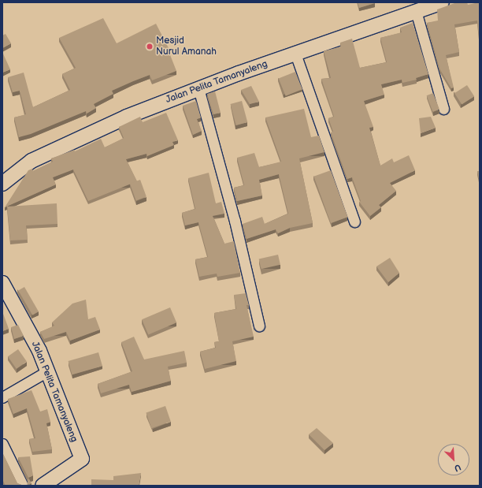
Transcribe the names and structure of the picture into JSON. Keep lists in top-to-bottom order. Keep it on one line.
{"streets":{"street":["Jalan Pelita Tamanyaleng"]},"places":["Mesjid Nurul Amanah"],"north":"bottom right"}
